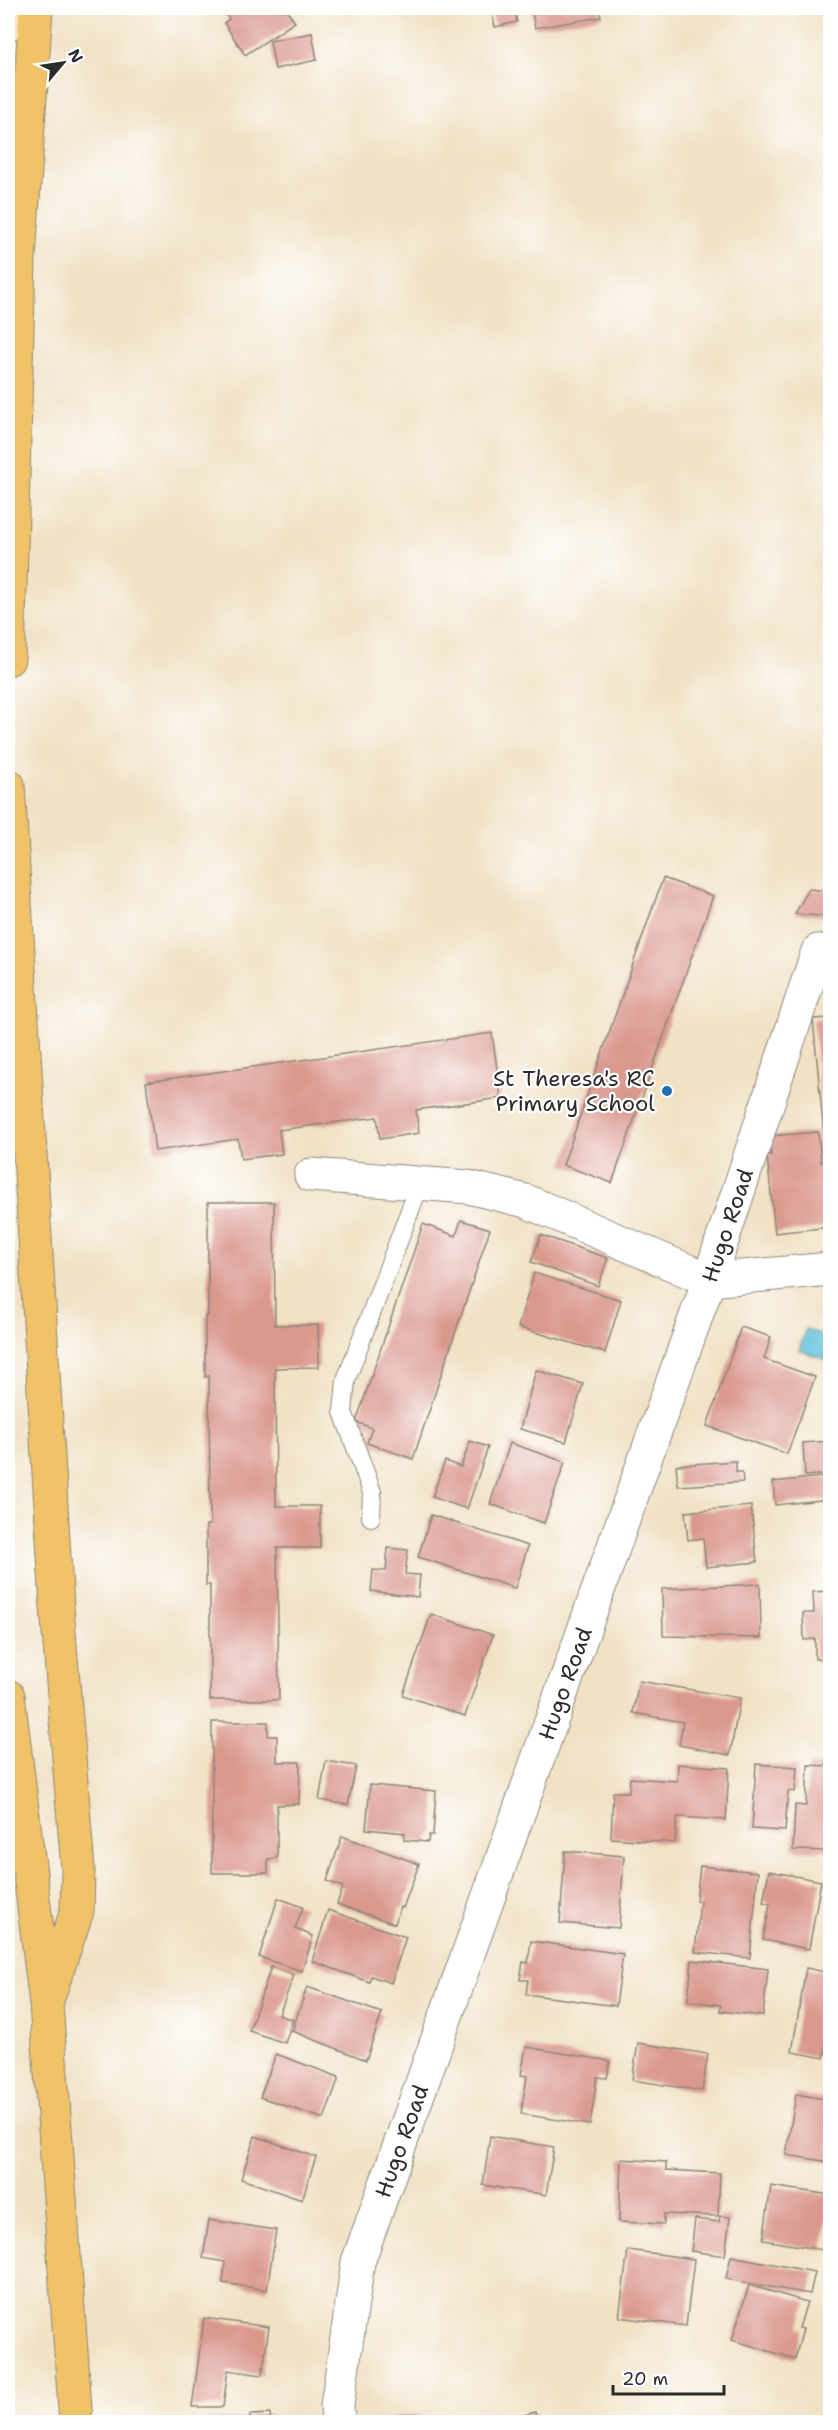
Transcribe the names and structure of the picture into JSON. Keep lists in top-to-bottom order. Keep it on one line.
{"streets":{"street":["Hugo Road"]},"places":["St Theresa's RC Primary School"],"scale_bar":"20 m","north":"top right"}
